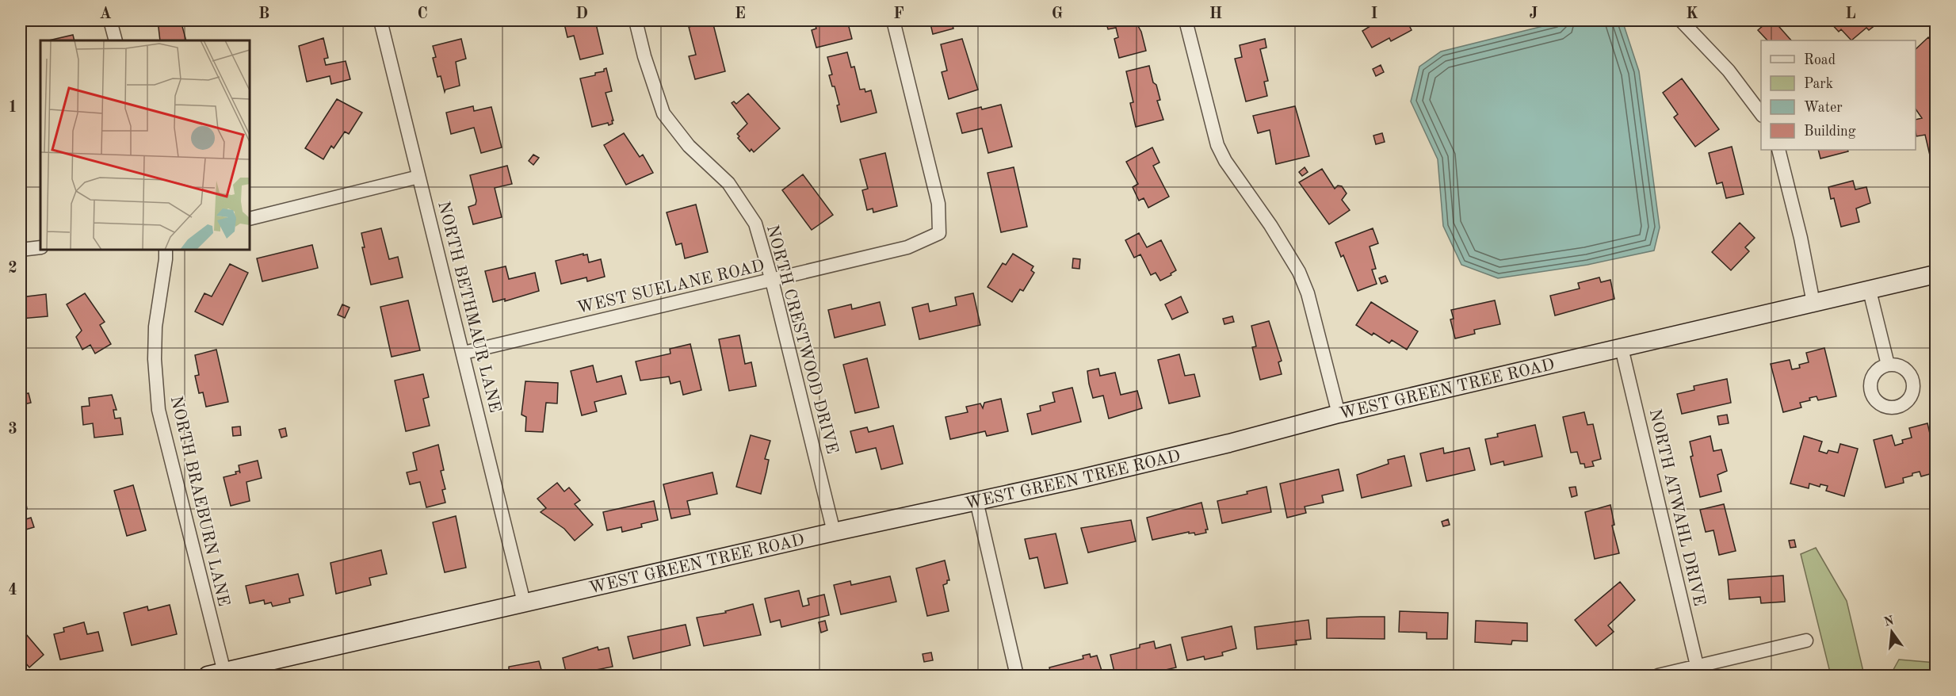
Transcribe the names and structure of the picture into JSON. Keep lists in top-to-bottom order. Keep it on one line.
{"streets":{"street":["WEST SUELANE ROAD","NORTH BETHMAUR LANE","NORTH CRESTWOOD DRIVE","WEST GREEN TREE ROAD","NORTH BRAEBURN LANE","NORTH ATWAHL DRIVE"]},"crossings":[["WEST SUELANE ROAD","NORTH BETHMAUR LANE"],["WEST SUELANE ROAD","NORTH CRESTWOOD DRIVE"],["NORTH BETHMAUR LANE","WEST GREEN TREE ROAD"],["NORTH CRESTWOOD DRIVE","WEST GREEN TREE ROAD"],["WEST GREEN TREE ROAD","NORTH BRAEBURN LANE"],["WEST GREEN TREE ROAD","NORTH ATWAHL DRIVE"]],"legend":["Road","Park","Water","Building"],"north":"top","grid":{"columns":["A","B","C","D","E","F","G","H","I","J","K","L"],"rows":["1","2","3","4"]}}
